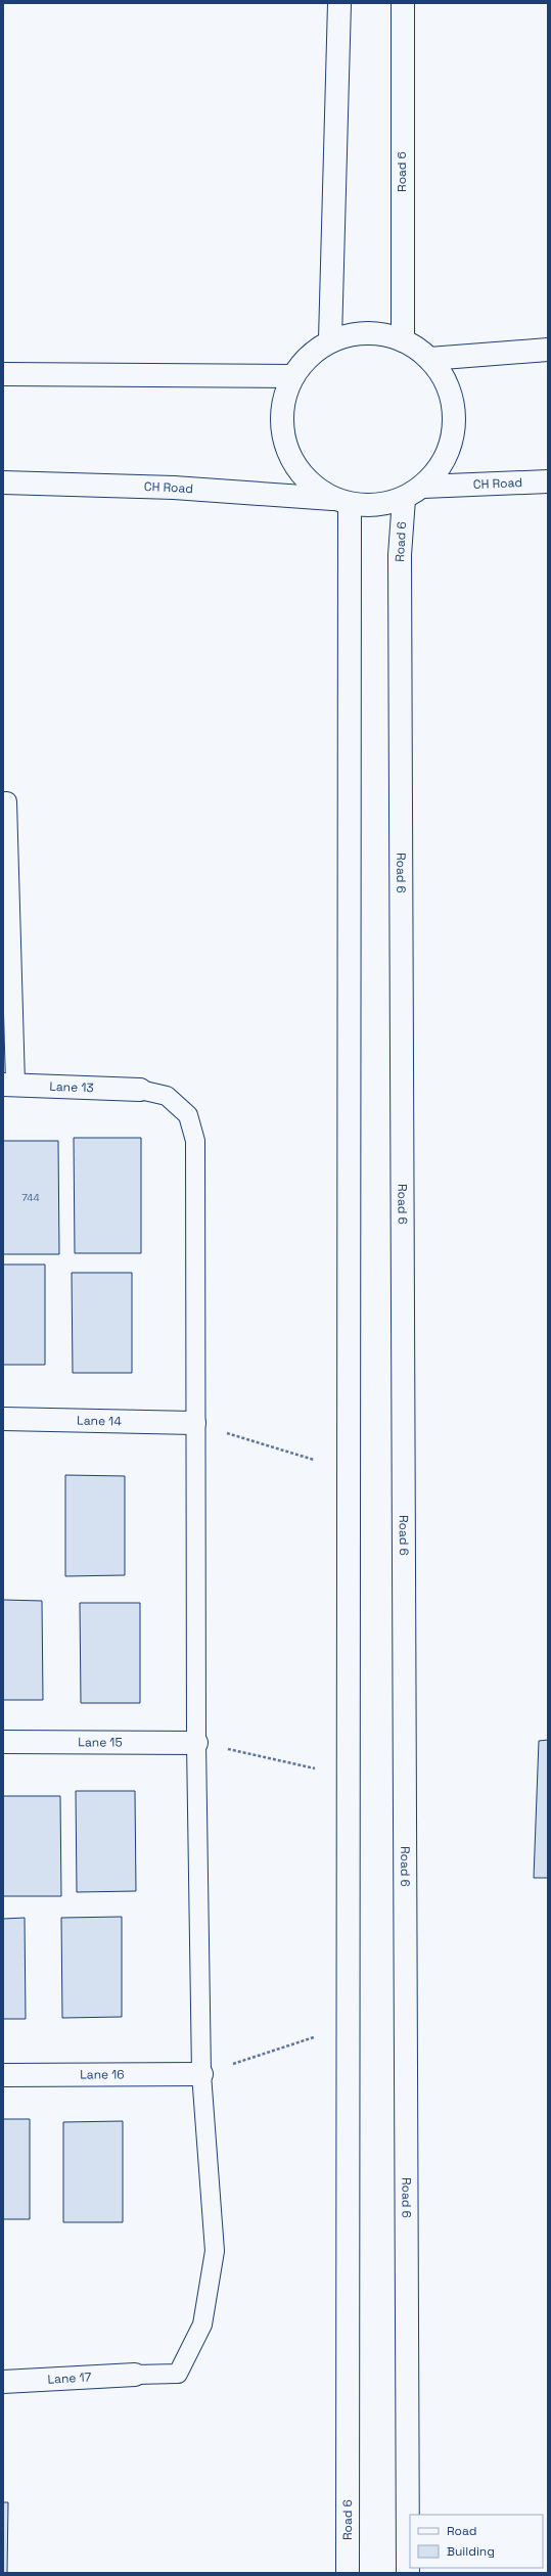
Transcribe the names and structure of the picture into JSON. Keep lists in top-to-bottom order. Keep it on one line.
{"streets":{"street":["Road 6","CH Road","Lane 13","Lane 14","Lane 15","Lane 16","Lane 17"]},"crossings":[["Road 6","CH Road"]],"house_numbers":["744"],"legend":["Road","Building"]}
